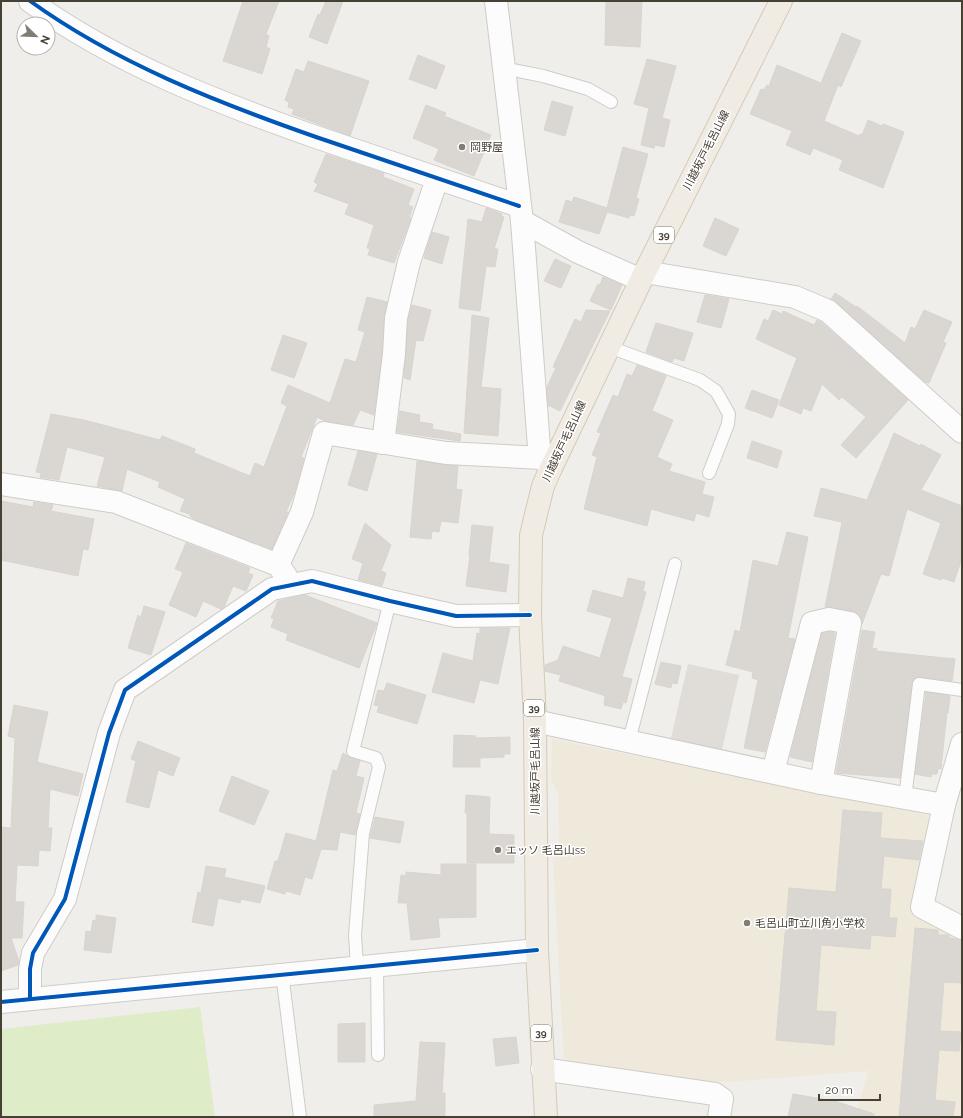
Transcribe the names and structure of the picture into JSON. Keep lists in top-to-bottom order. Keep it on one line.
{"streets":{"main road":["川越坂戸毛呂山線","39"]},"places":["岡野屋","エッソ 毛呂山ss","毛呂山町立川角小学校"],"scale_bar":"20 m","north":"bottom right"}
